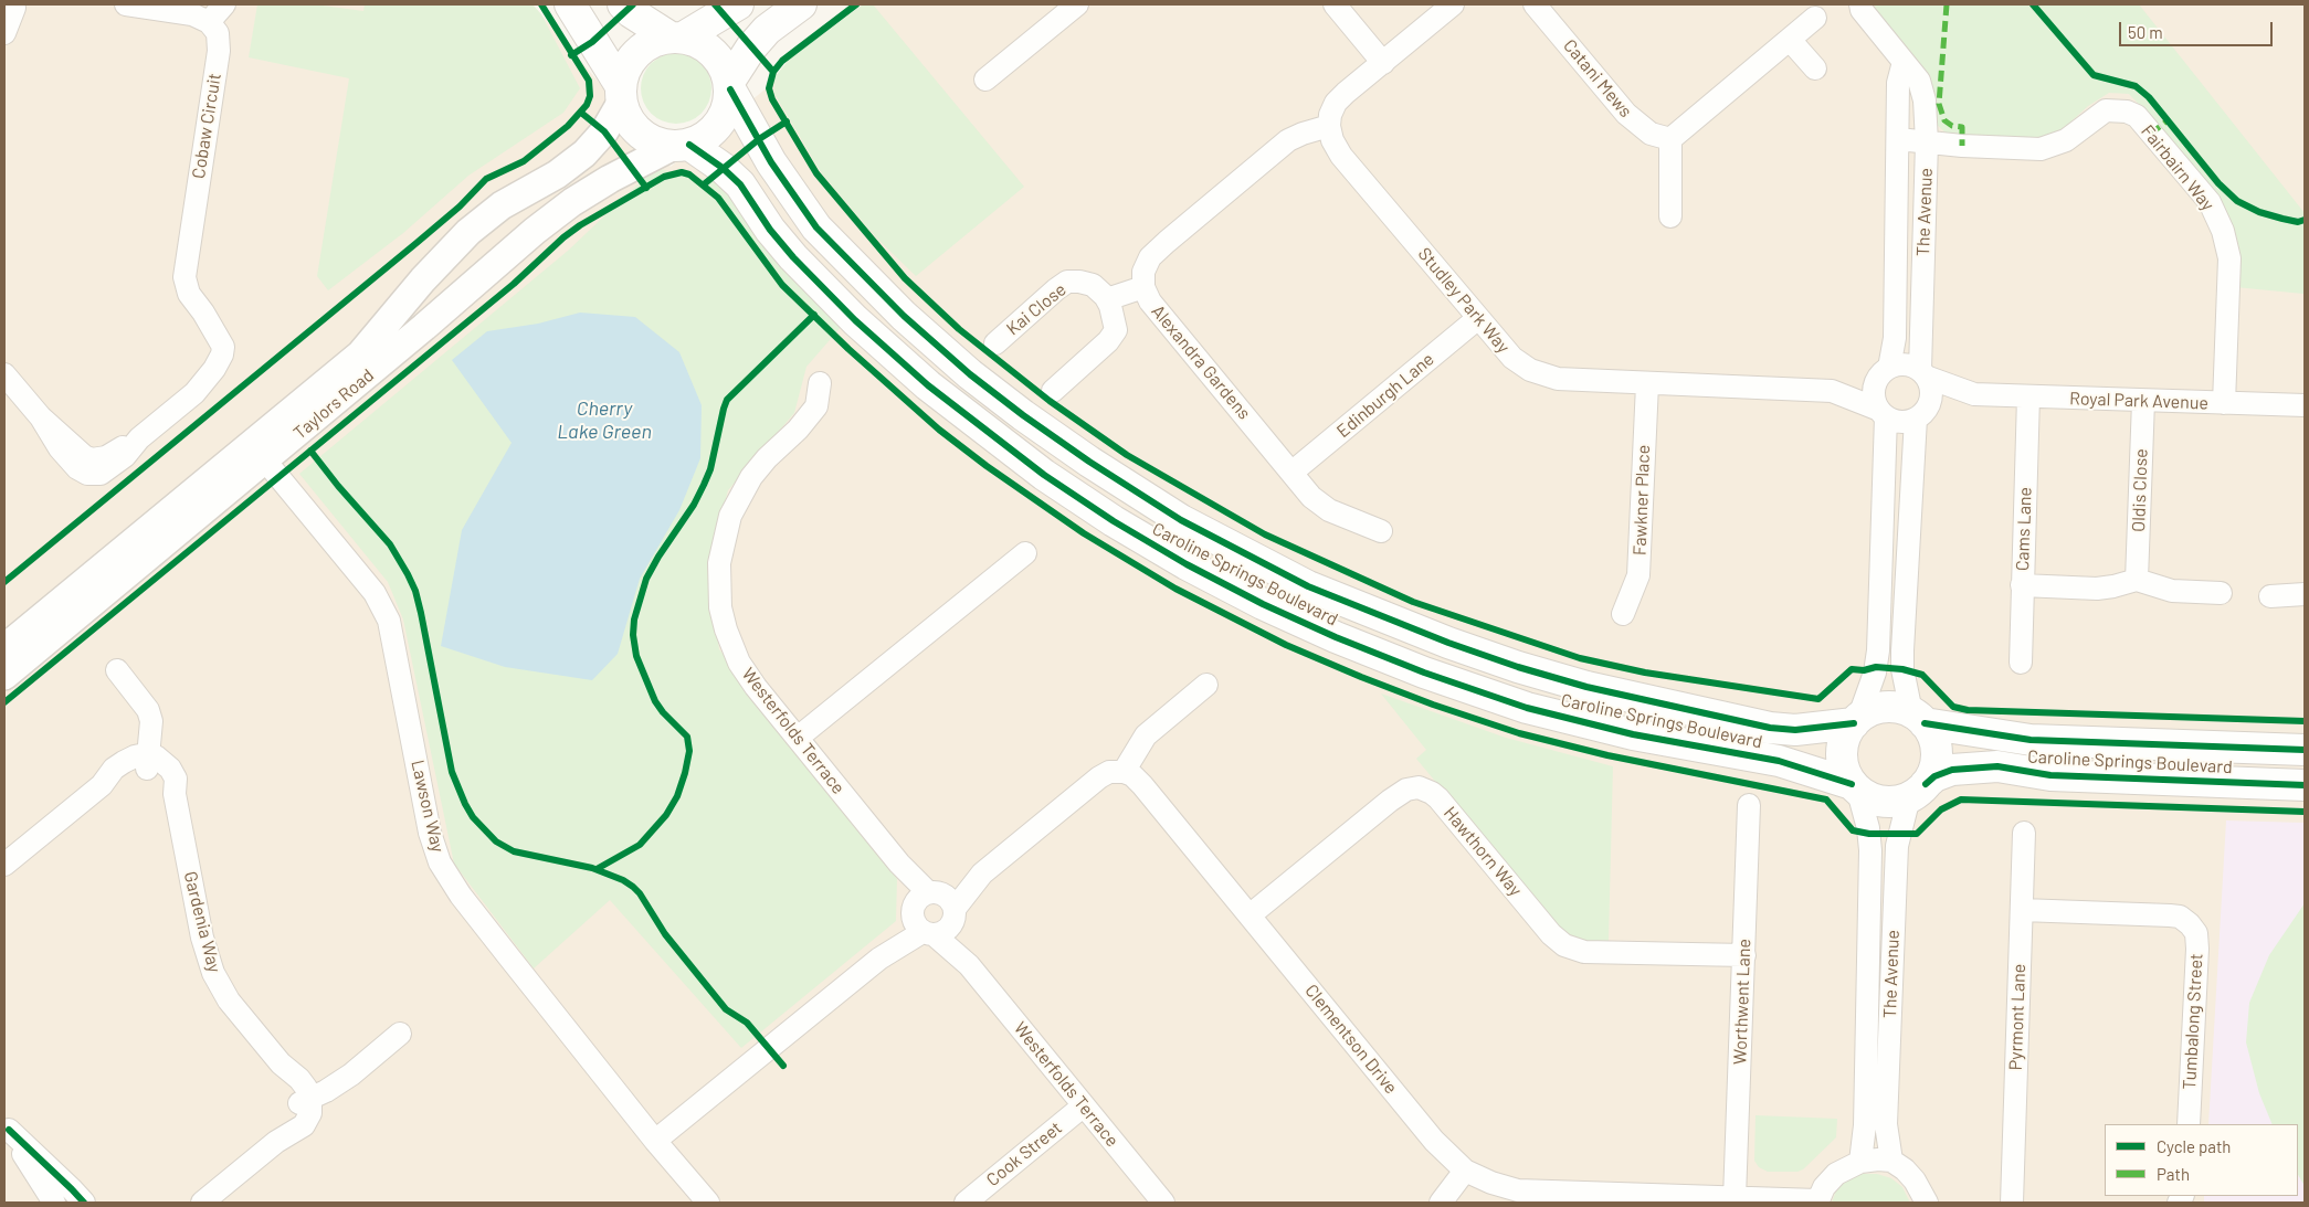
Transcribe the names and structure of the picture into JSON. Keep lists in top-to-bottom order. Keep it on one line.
{"streets":{"main road":["Caroline Springs Boulevard"],"street":["Catani Mews","Cobaw Circuit","Fairbairn Way","The Avenue","Studley Park Way","Kai Close","Alexandra Gardens","Edinburgh Lane","Royal Park Avenue","Taylors Road","Oldis Close","Fawkner Place","Cams Lane","Westerfolds Terrace","Lawson Way","Hawthorn Way","Gardenia Way","Worthwent Lane","Pyrmont Lane","Tumbalong Street","Clementson Drive","Cook Street"]},"crossings":[["Fairbairn Way","The Avenue"],["Fairbairn Way","Royal Park Avenue"],["The Avenue","Studley Park Way"],["The Avenue","Royal Park Avenue"],["The Avenue","Caroline Springs Boulevard"],["Studley Park Way","Alexandra Gardens"],["Studley Park Way","Edinburgh Lane"],["Studley Park Way","Royal Park Avenue"],["Studley Park Way","Fawkner Place"],["Alexandra Gardens","Edinburgh Lane"],["Royal Park Avenue","Oldis Close"],["Royal Park Avenue","Cams Lane"],["Taylors Road","Caroline Springs Boulevard"],["Taylors Road","Lawson Way"],["Westerfolds Terrace","Cook Street"],["Hawthorn Way","Worthwent Lane"],["Hawthorn Way","Clementson Drive"],["Worthwent Lane","Clementson Drive"],["Pyrmont Lane","Tumbalong Street"]],"water":["Cherry Lake Green"],"legend":["Cycle path","Path"],"scale_bar":"50 m"}
